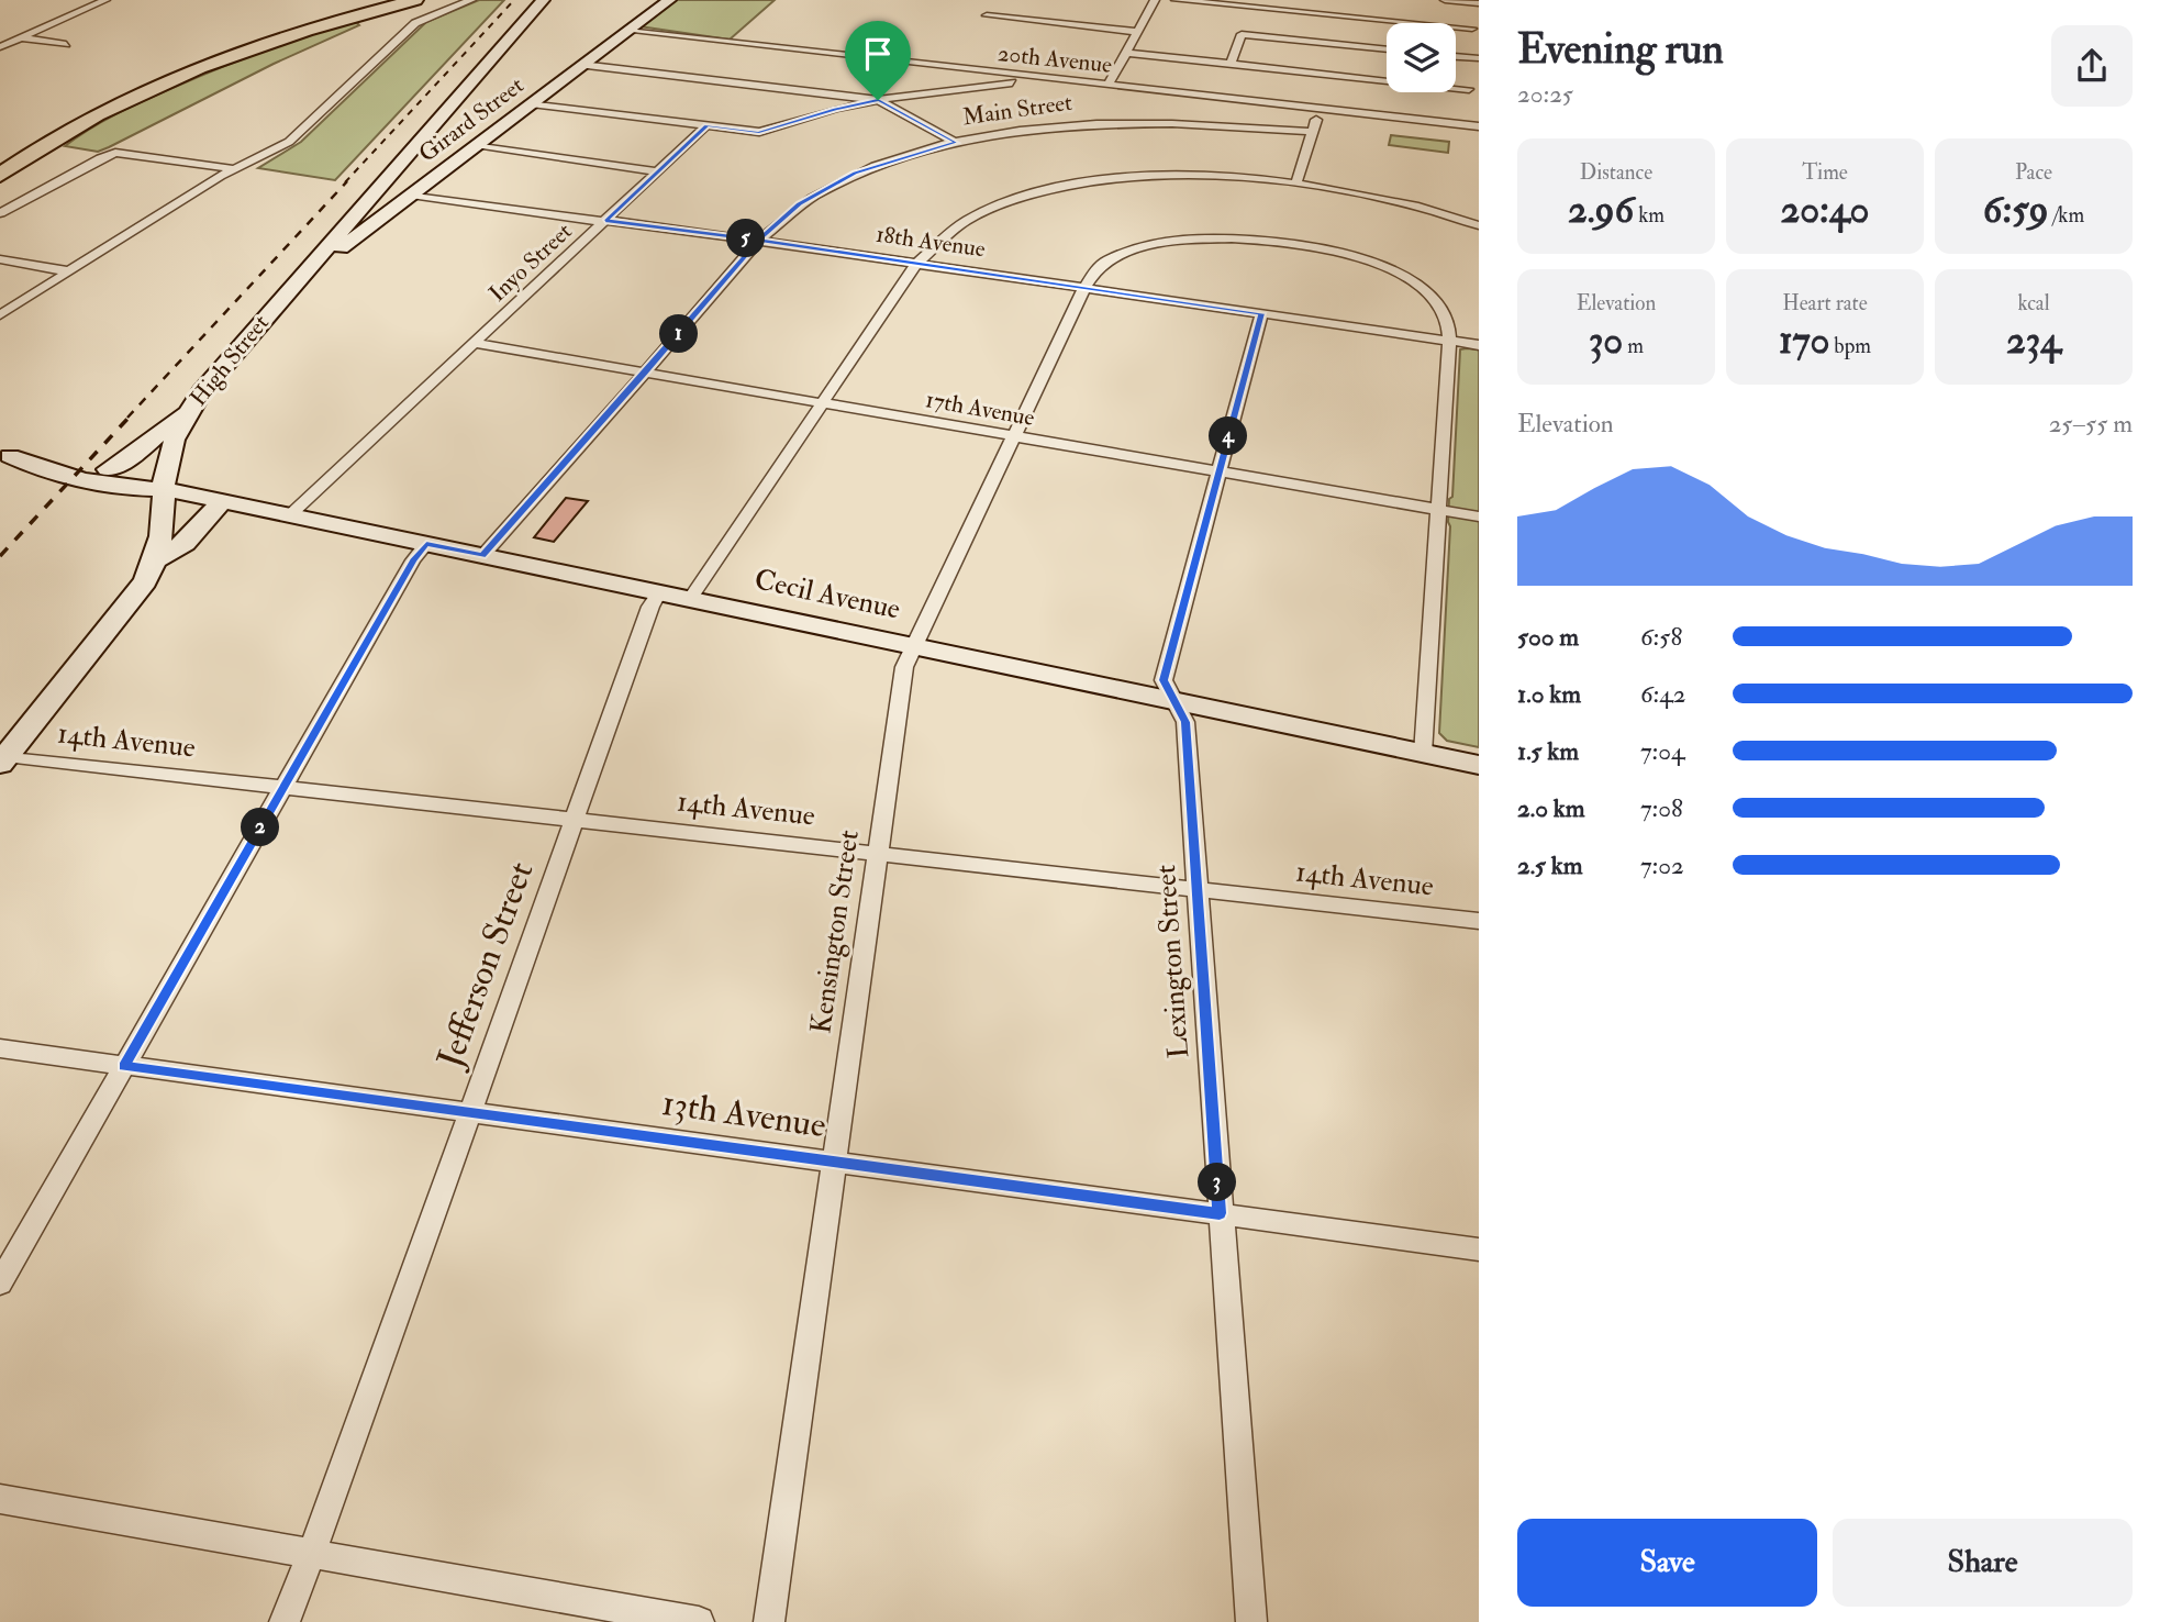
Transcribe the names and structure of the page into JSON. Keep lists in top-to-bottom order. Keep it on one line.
{"streets":{"main road":["Girard Street","18th Avenue","High Street","Cecil Avenue"],"street":["20th Avenue","Main Street","Inyo Street","17th Avenue","14th Avenue","Kensington Street","Lexington Street","Jefferson Street","13th Avenue"]},"crossings":[["20th Avenue","Girard Street"],["Main Street","18th Avenue"],["Main Street","17th Avenue"],["Main Street","Cecil Avenue"],["Girard Street","18th Avenue"],["Girard Street","High Street"],["18th Avenue","Inyo Street"],["18th Avenue","High Street"],["18th Avenue","Kensington Street"],["18th Avenue","Lexington Street"],["Inyo Street","17th Avenue"],["Inyo Street","Cecil Avenue"],["High Street","Cecil Avenue"],["High Street","14th Avenue"],["17th Avenue","Kensington Street"],["17th Avenue","Lexington Street"],["Cecil Avenue","Kensington Street"],["Cecil Avenue","Lexington Street"],["Cecil Avenue","Jefferson Street"],["14th Avenue","Kensington Street"],["14th Avenue","Lexington Street"],["14th Avenue","Jefferson Street"],["Kensington Street","13th Avenue"],["Lexington Street","13th Avenue"],["Jefferson Street","13th Avenue"]],"page":{"heading":["Evening run","20:25"],"stats":[["Distance","2.96 km"],["Time","20:40"],["Pace","6:59 /km"],["Elevation","30 m"],["Heart rate","170 bpm"],["kcal","234"]],"pins":["5","1","4","2","3"],"chart":["Elevation","25–55 m"],"list":[{"name":"500 m","note":"6:58"},{"name":"1.0 km","note":"6:42"},{"name":"1.5 km","note":"7:04"},{"name":"2.0 km","note":"7:08"},{"name":"2.5 km","note":"7:02"}],"buttons":["Save","Share"]}}
